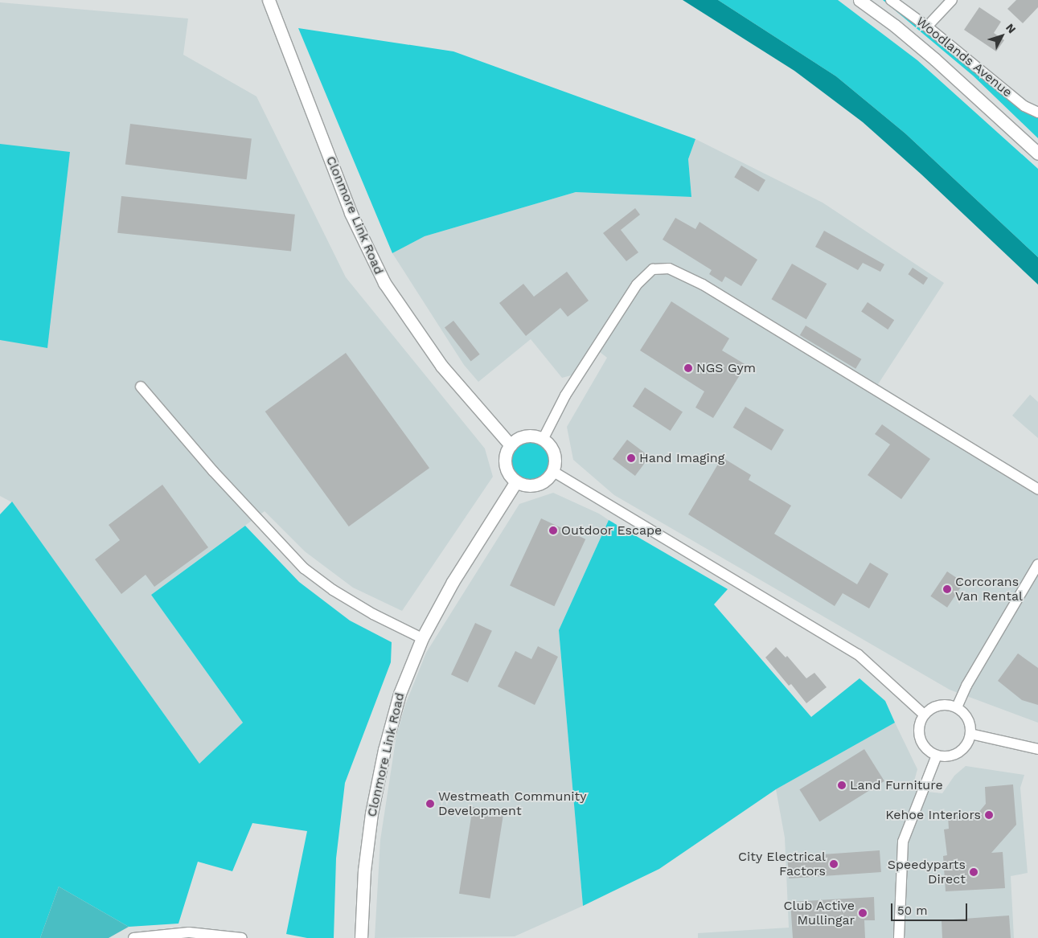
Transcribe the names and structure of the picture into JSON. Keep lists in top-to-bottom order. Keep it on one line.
{"streets":{"main road":["Clonmore Link Road"],"street":["Woodlands Avenue"]},"places":["NGS Gym","Hand Imaging","Outdoor Escape","Corcorans Van Rental","Land Furniture","Westmeath Community Development","Kehoe Interiors","City Electrical Factors","Speedyparts Direct","Club Active Mullingar"],"scale_bar":"50 m","north":"top right"}
